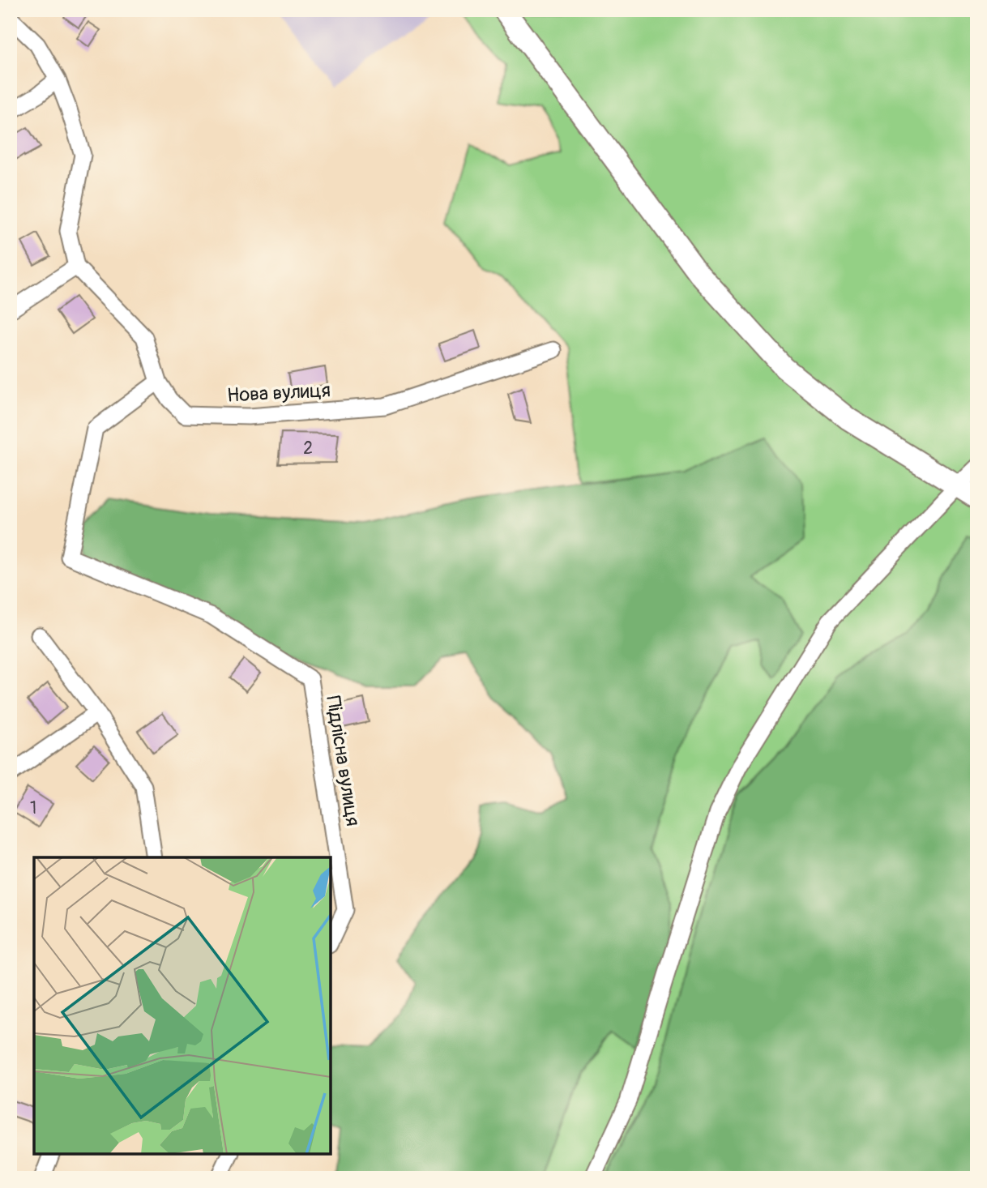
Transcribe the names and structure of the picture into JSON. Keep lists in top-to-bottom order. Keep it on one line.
{"streets":{"street":["Нова вулиця","Підлісна вулиця"]},"crossings":[["Нова вулиця","Підлісна вулиця"]],"house_numbers":["2","1"]}
